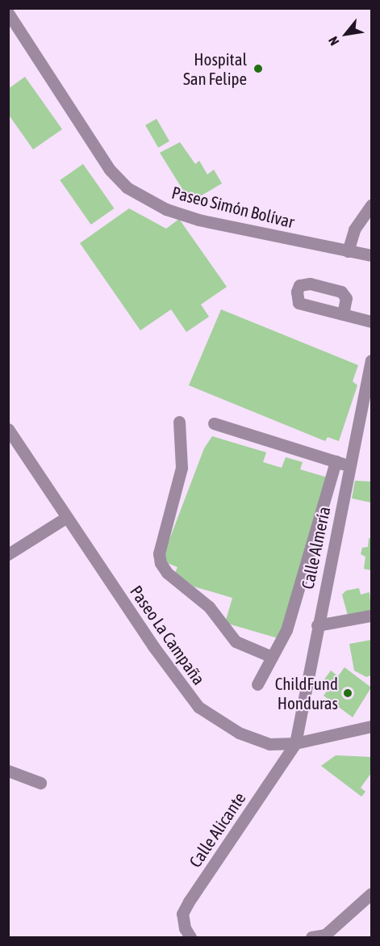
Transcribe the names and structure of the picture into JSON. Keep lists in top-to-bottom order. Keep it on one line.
{"streets":{"street":["Paseo Simón Bolívar","Calle Almería","Paseo La Campaña","Calle Alicante"]},"crossings":[["Calle Almería","Paseo La Campaña"],["Calle Almería","Calle Alicante"],["Paseo La Campaña","Calle Alicante"]],"places":["Hospital San Felipe","ChildFund Honduras"],"north":"bottom left"}
